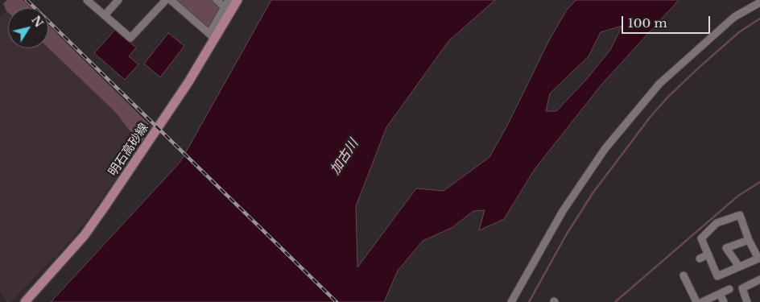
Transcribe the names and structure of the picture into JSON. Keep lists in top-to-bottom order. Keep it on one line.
{"streets":{"main road":["明石高砂線"]},"water":["加古川"],"scale_bar":"100 m","north":"top right"}
